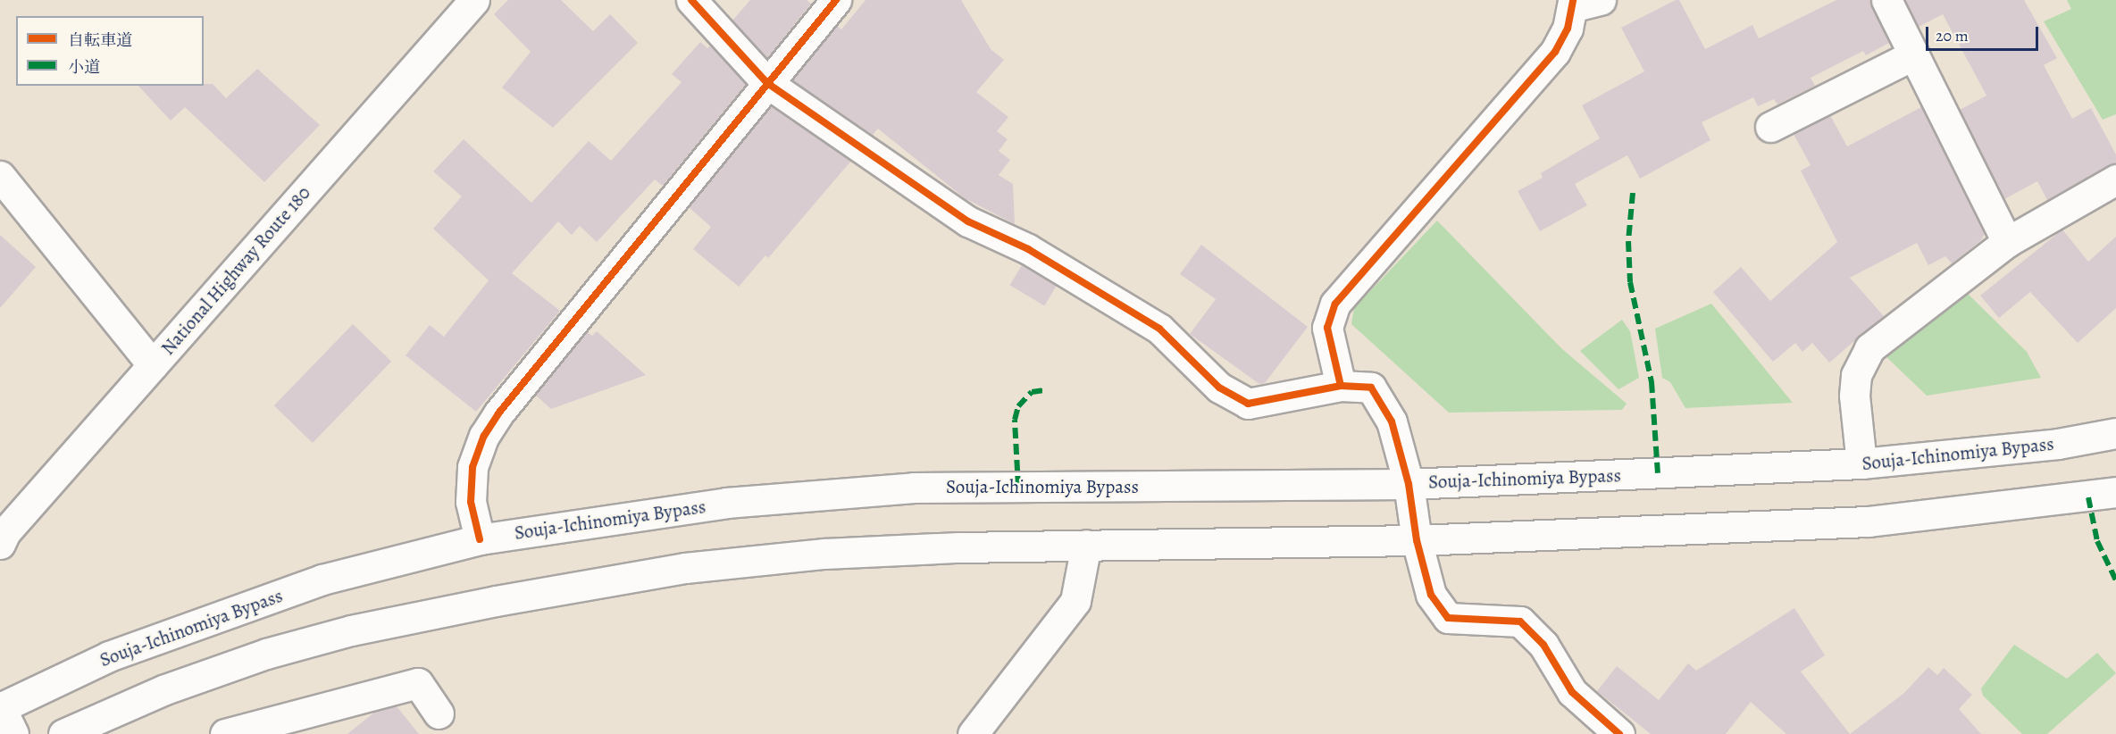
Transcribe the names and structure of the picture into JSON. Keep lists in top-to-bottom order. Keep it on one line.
{"streets":{"main road":["National Highway Route 180","Souja-Ichinomiya Bypass"]},"legend":["自転車道","小道"],"scale_bar":"20 m"}
